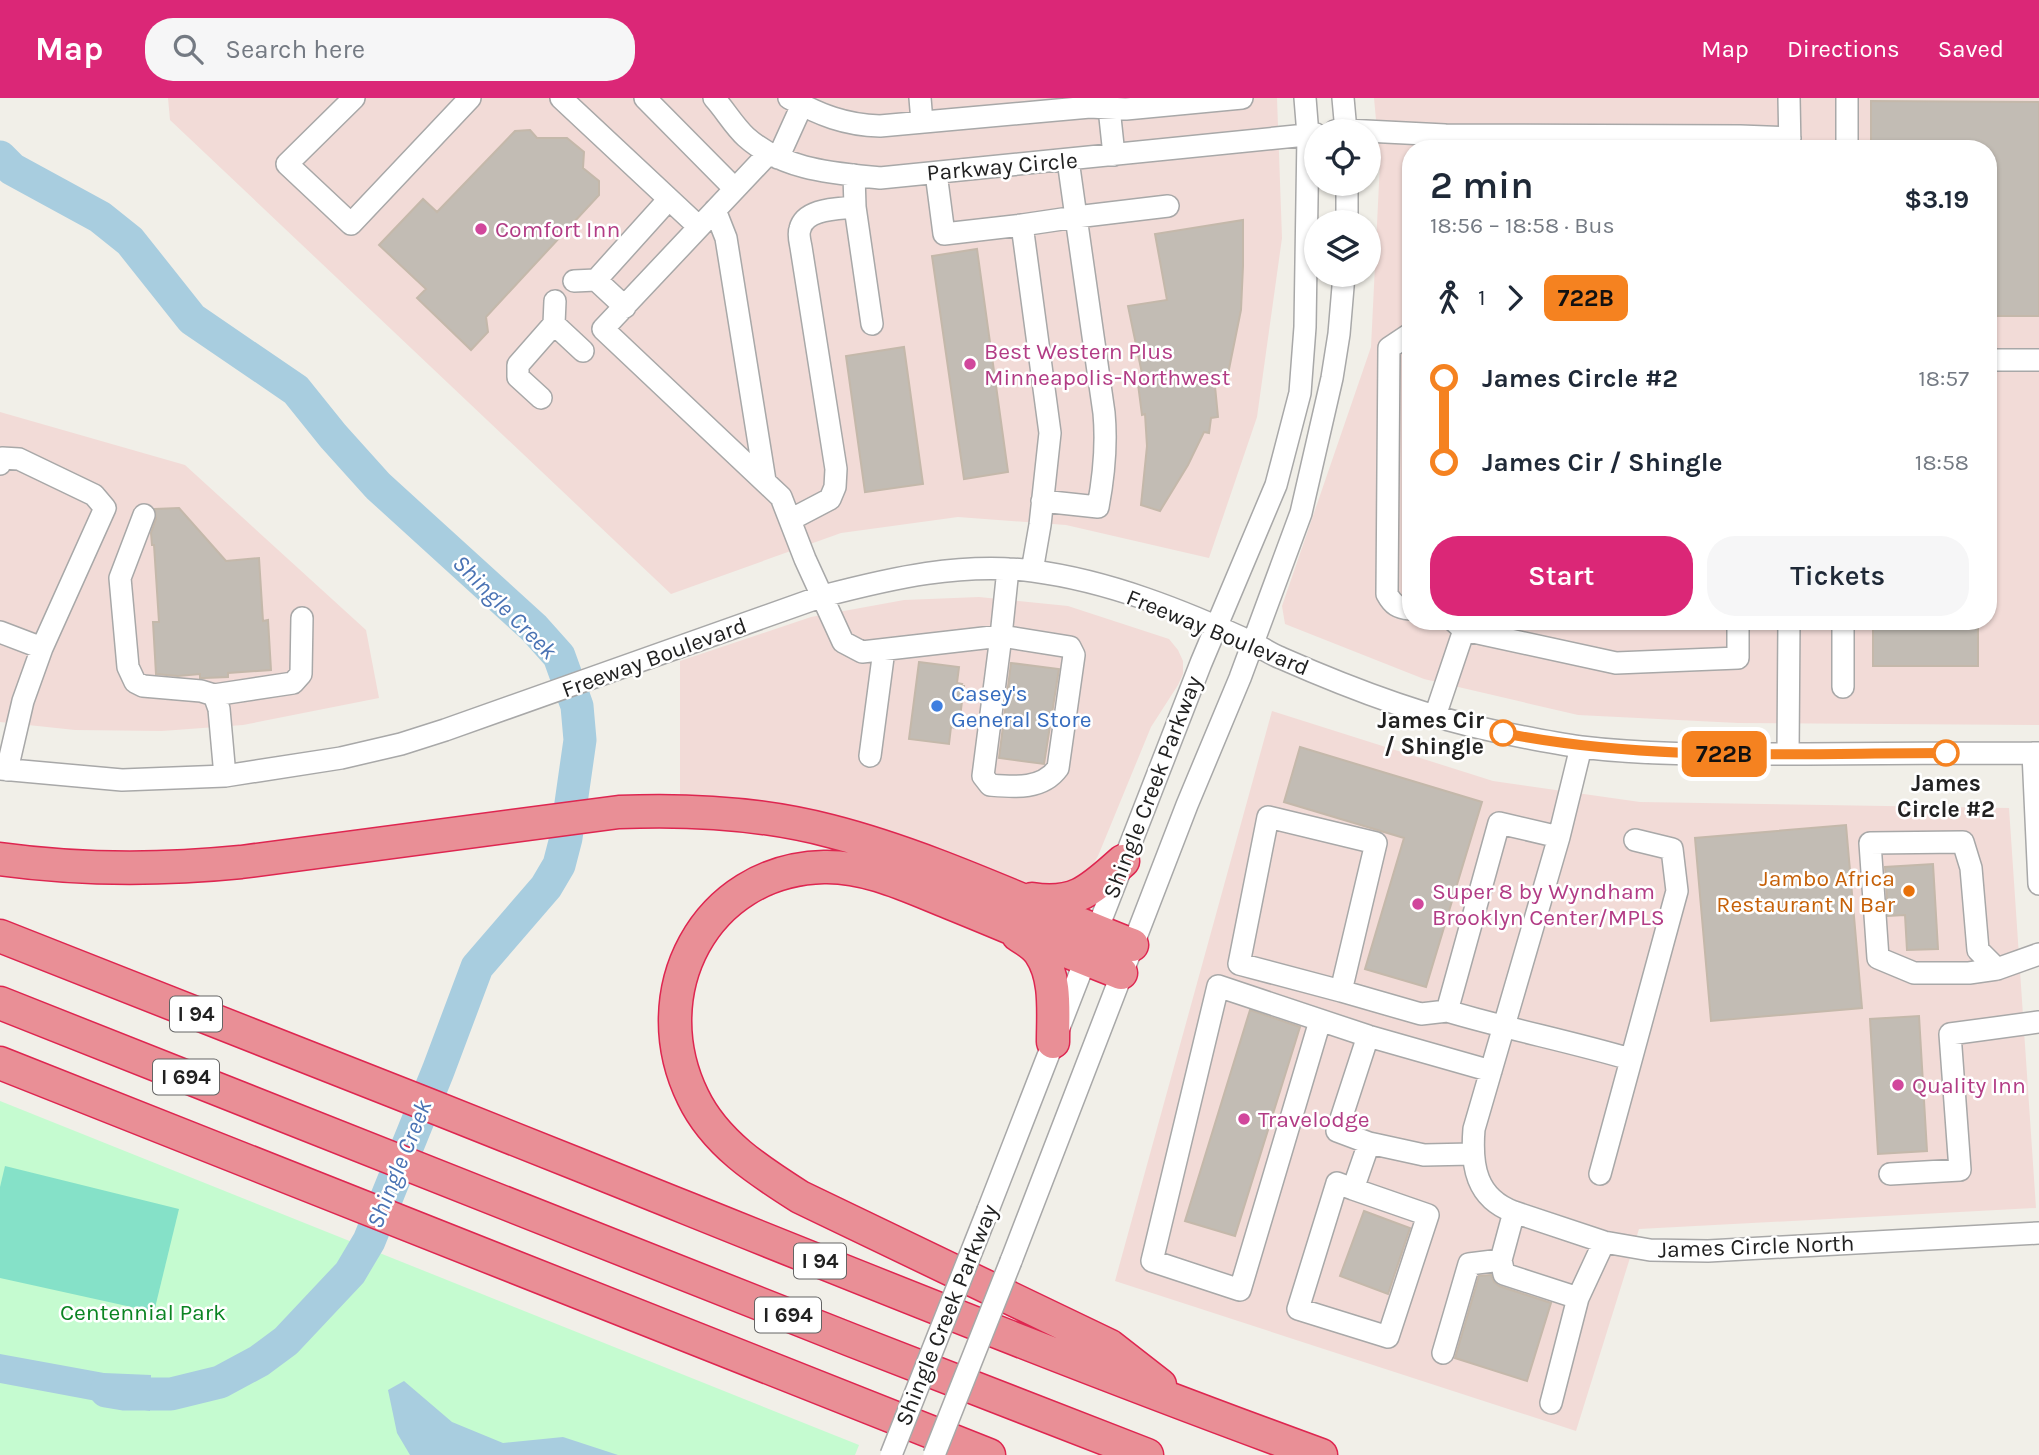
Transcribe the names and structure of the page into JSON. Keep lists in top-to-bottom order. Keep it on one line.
{"streets":{"highway":["I 94","I 694"],"street":["Parkway Circle","Freeway Boulevard","Shingle Creek Parkway","James Circle North"]},"crossings":[["Freeway Boulevard","Shingle Creek Parkway"],["Freeway Boulevard","James Circle North"]],"water":["Shingle Creek"],"parks":["Centennial Park"],"places":["Comfort Inn","Best Western Plus Minneapolis-Northwest","Casey's General Store","James Cir / Shingle","James Circle #2","Jambo Africa Restaurant N Bar","Super 8 by Wyndham Brooklyn Center/MPLS","Quality Inn","Travelodge"],"lines":["bus line 722B"],"page":{"header":"Map","search":"Search here","nav":["Map","Directions","Saved"],"on_map":"722B","heading":["2 min","18:56 – 18:58 · Bus","$3.19"],"legs":["1","722B"],"list":[{"name":"James Circle #2","value":"18:57"},{"name":"James Cir / Shingle","value":"18:58"}],"buttons":["Start","Tickets"]}}
